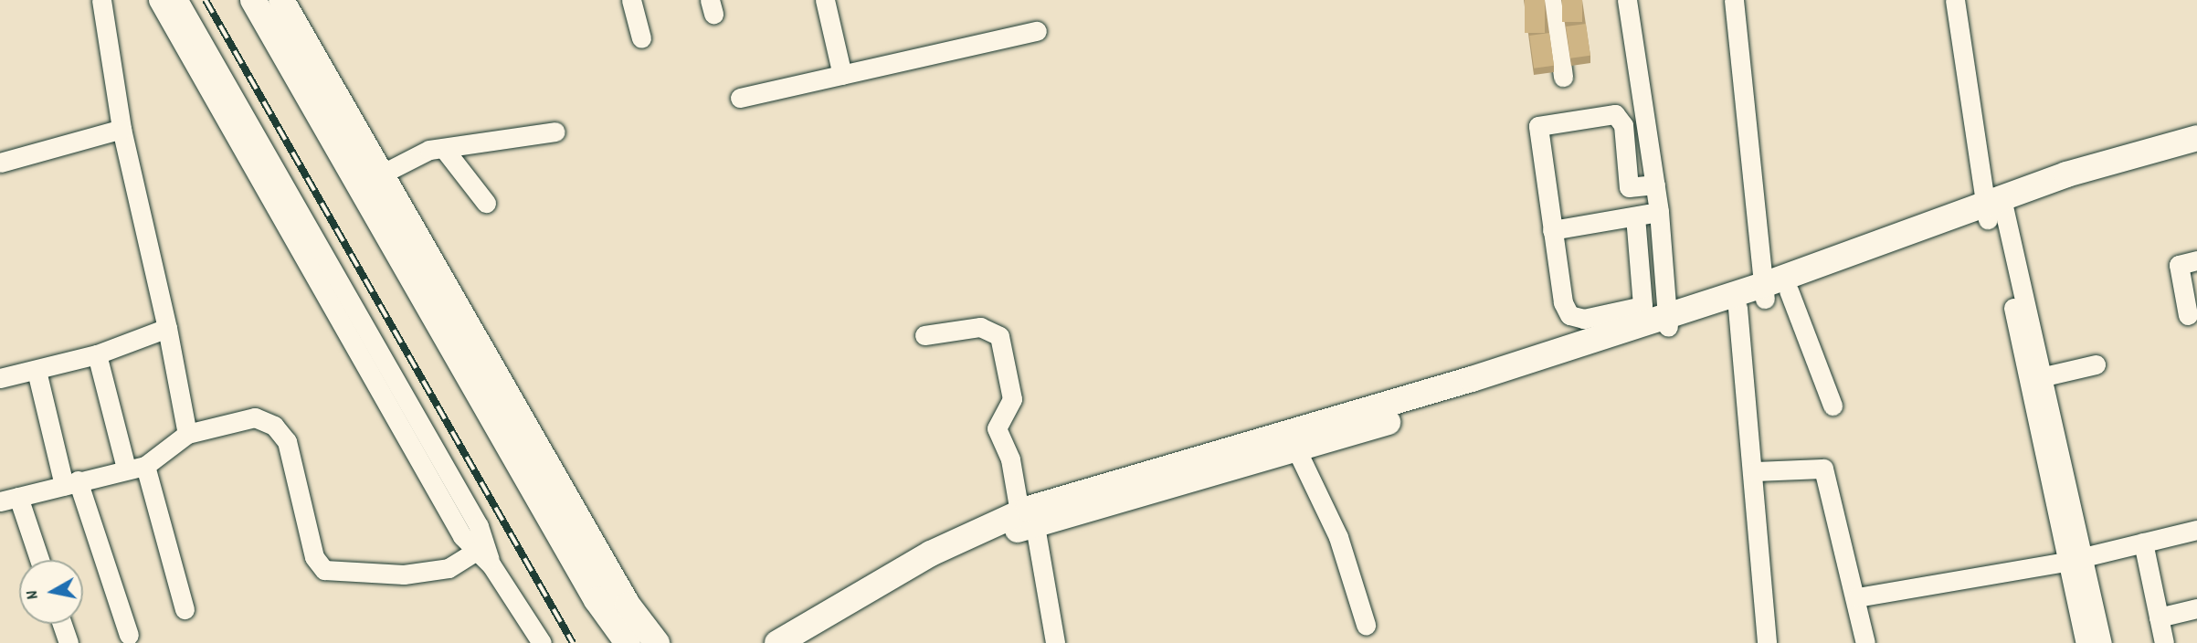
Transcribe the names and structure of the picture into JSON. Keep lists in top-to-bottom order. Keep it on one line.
{"north":"left"}
